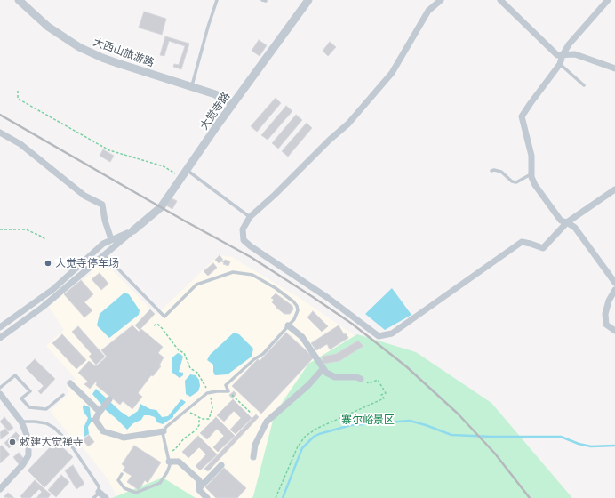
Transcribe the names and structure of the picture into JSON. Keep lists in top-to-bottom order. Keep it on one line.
{"streets":{"street":["大西山旅游路","大觉寺路"]},"crossings":[["大西山旅游路","大觉寺路"]],"parks":["寨尔峪景区"],"places":["大觉寺停车场","敕建大觉禅寺"]}
